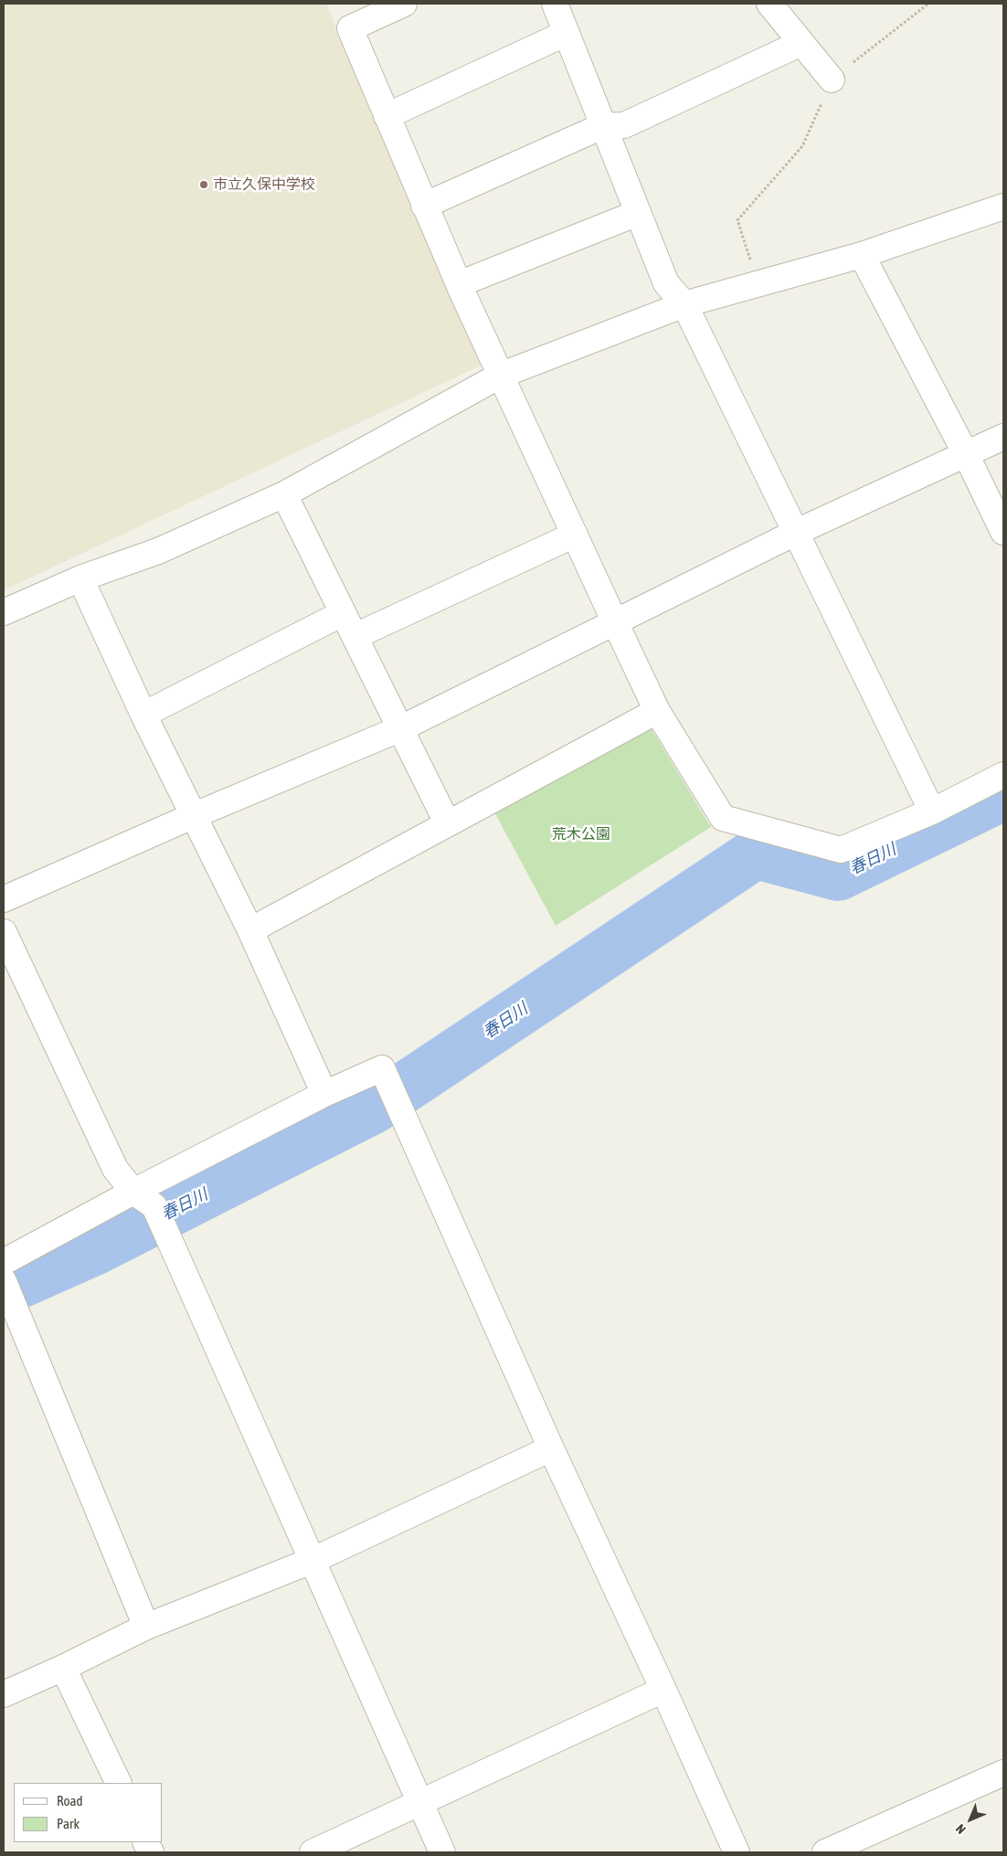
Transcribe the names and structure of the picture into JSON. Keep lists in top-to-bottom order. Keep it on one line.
{"water":["春日川"],"parks":["荒木公園"],"places":["市立久保中学校"],"legend":["Road","Park"],"north":"bottom left"}
